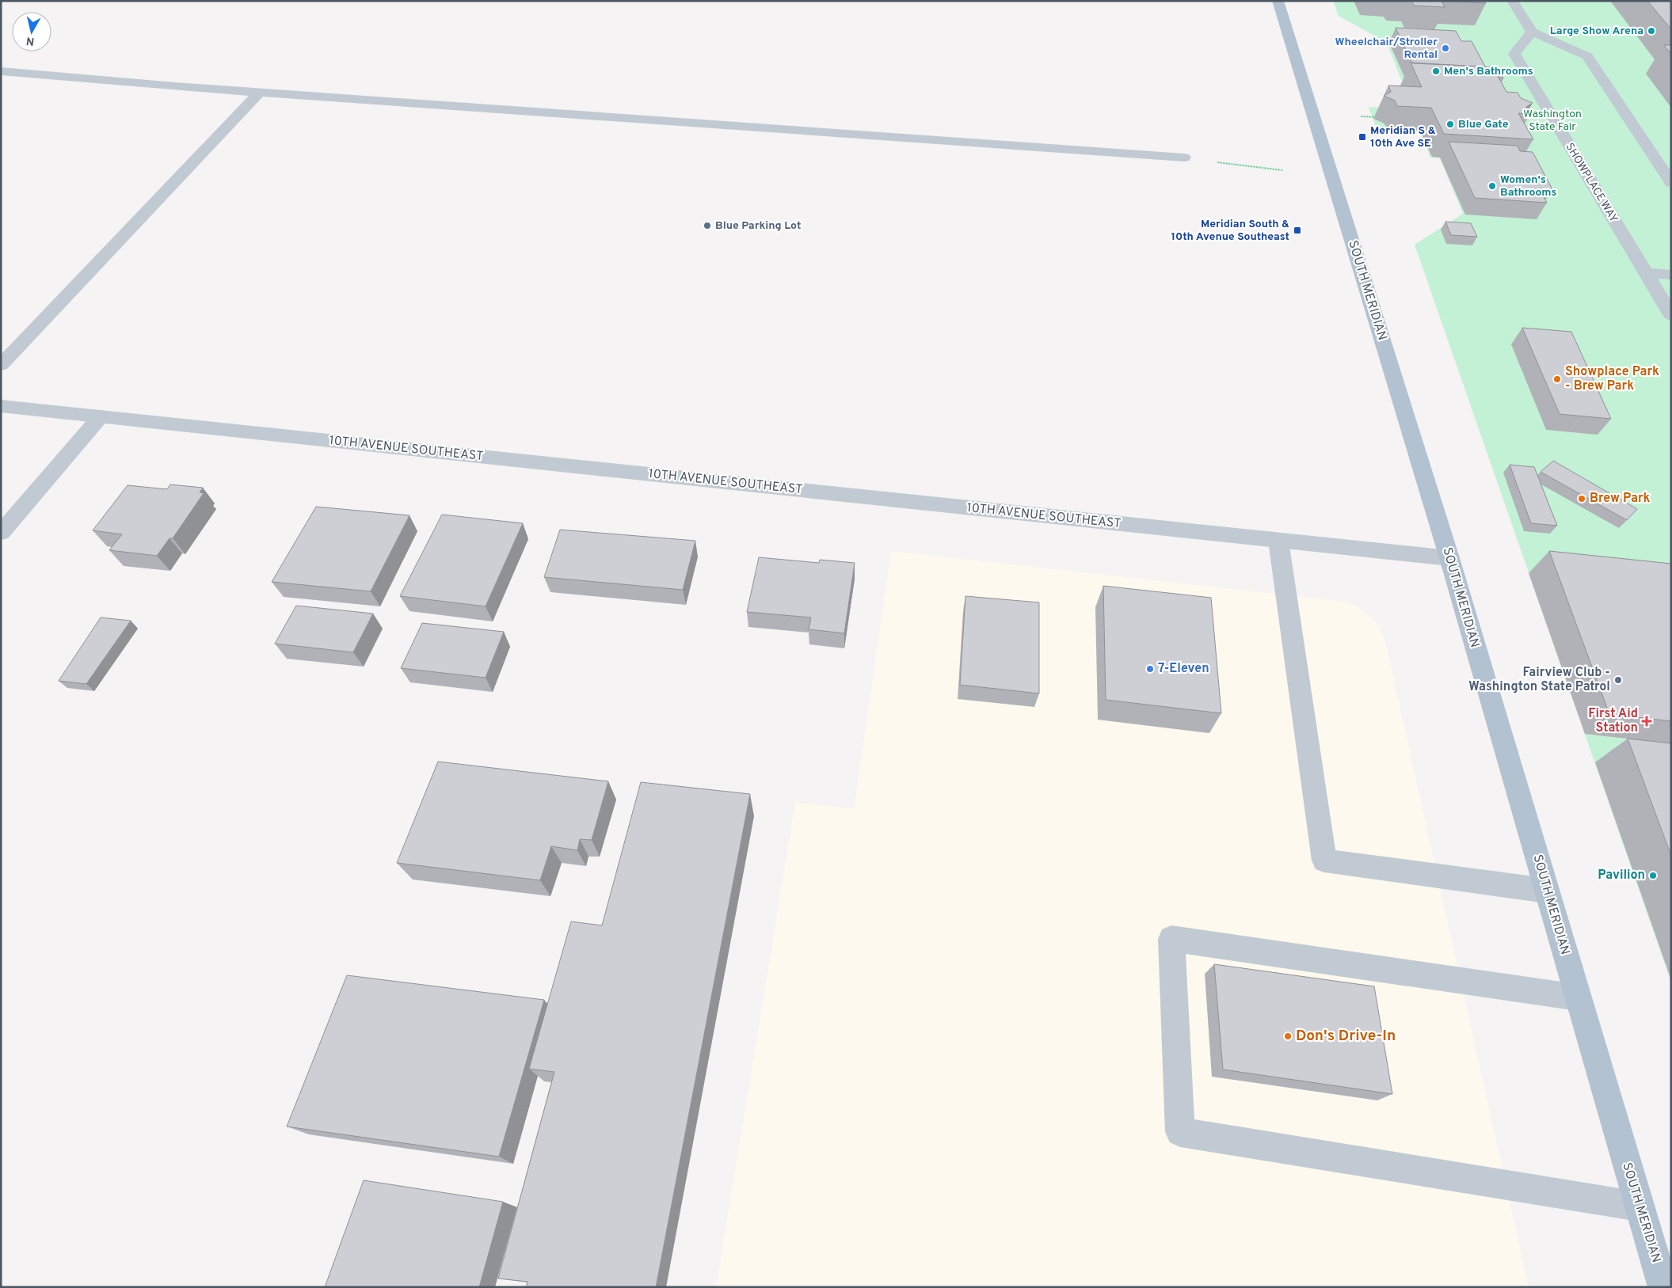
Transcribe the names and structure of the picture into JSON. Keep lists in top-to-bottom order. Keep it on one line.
{"streets":{"main road":["SOUTH MERIDIAN"],"street":["SHOWPLACE WAY","10TH AVENUE SOUTHEAST"]},"crossings":[["SOUTH MERIDIAN","10TH AVENUE SOUTHEAST"]],"parks":["Washington State Fair"],"places":{"other":["Large Show Arena","Wheelchair/Stroller Rental","Men's Bathrooms","Blue Gate","Women's Bathrooms","Blue Parking Lot","Showplace Park - Brew Park","Brew Park","7-Eleven","Fairview Club - Washington State Patrol","Pavilion","Don's Drive-In"],"transit":["Meridian S & 10th Ave SE","Meridian South & 10th Avenue Southeast"],"health":["First Aid Station"]},"north":"bottom"}
